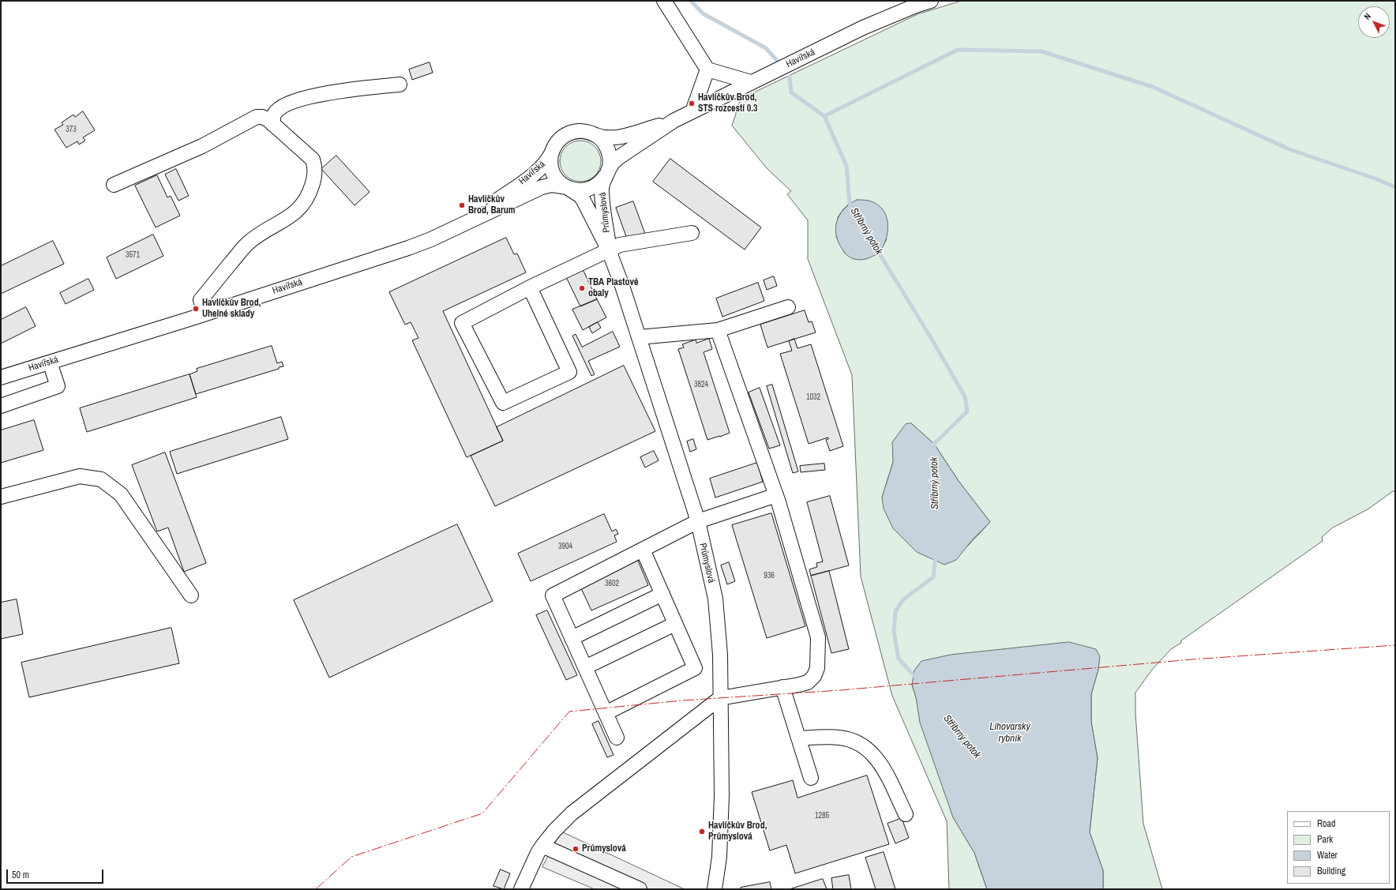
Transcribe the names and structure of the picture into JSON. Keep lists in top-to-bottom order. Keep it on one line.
{"streets":{"street":["Havířská","Průmyslová"]},"crossings":[["Havířská","Průmyslová"]],"water":["Stříbrný potok","Lihovarský rybník"],"places":["Havlíčkův Brod, STS rozcestí 0.3","Havlíčkův Brod, Barum","TBA Plastové obaly","Havlíčkův Brod, Uhelné sklady","Havlíčkův Brod, Průmyslová","Průmyslová"],"house_numbers":["373","3571","3824","1032","3904","936","3602","1285"],"legend":["Road","Park","Water","Building"],"scale_bar":"50 m","north":"top left"}
